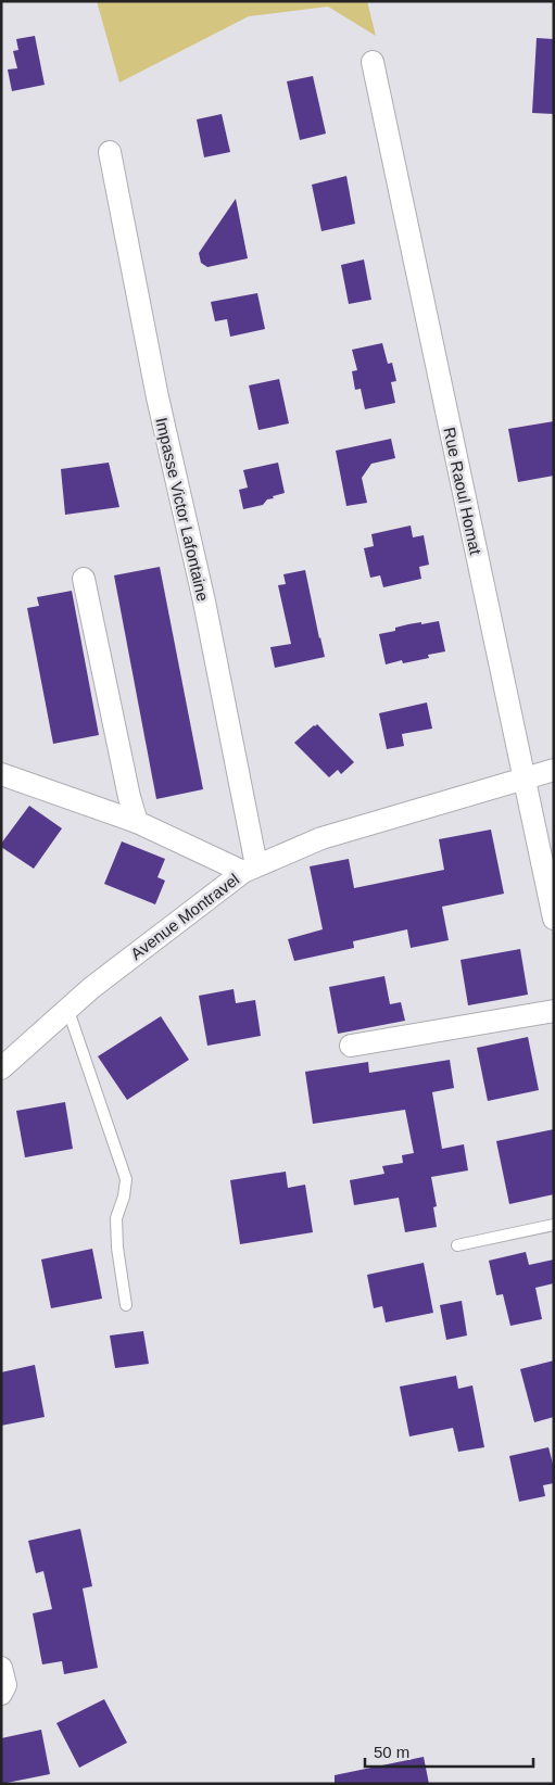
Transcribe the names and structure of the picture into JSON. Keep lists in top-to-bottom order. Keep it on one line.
{"streets":{"street":["Rue Raoul Homat","Impasse Victor Lafontaine","Avenue Montravel"]},"crossings":[["Rue Raoul Homat","Avenue Montravel"],["Impasse Victor Lafontaine","Avenue Montravel"]],"scale_bar":"50 m"}
